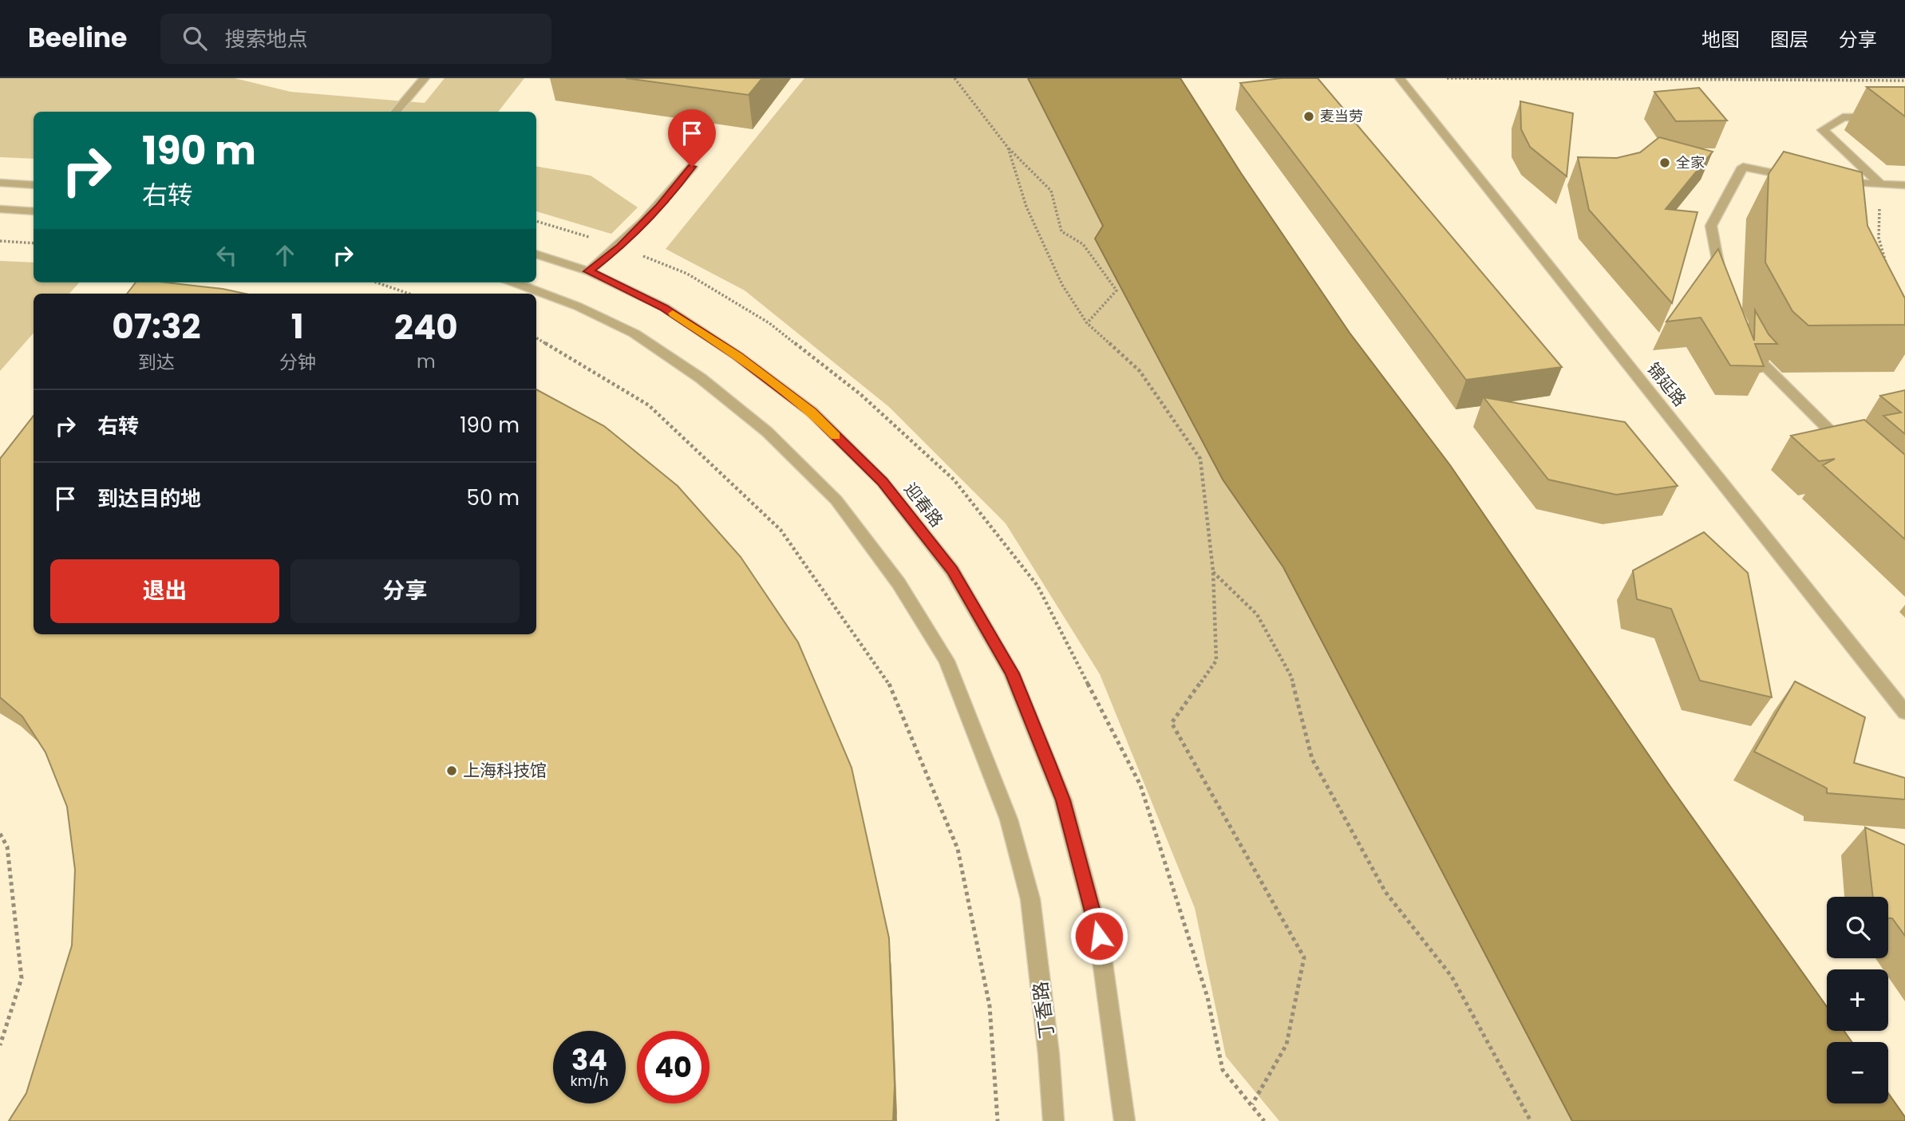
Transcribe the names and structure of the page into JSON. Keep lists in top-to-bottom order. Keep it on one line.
{"streets":{"street":["锦延路","迎春路","丁香路"]},"places":["麦当劳","全家","上海科技馆"],"page":{"header":"Beeline","search":"搜索地点","nav":["地图","图层","分享"],"turn":["190 m","右转"],"eta":["07:32","到达","1","分钟","240","m"],"list":[{"name":"右转","value":"190 m"},{"name":"到达目的地","value":"50 m"}],"buttons":["退出","分享"],"map_buttons":["+","−"],"speed":"34 km/h","limit":"40"}}
